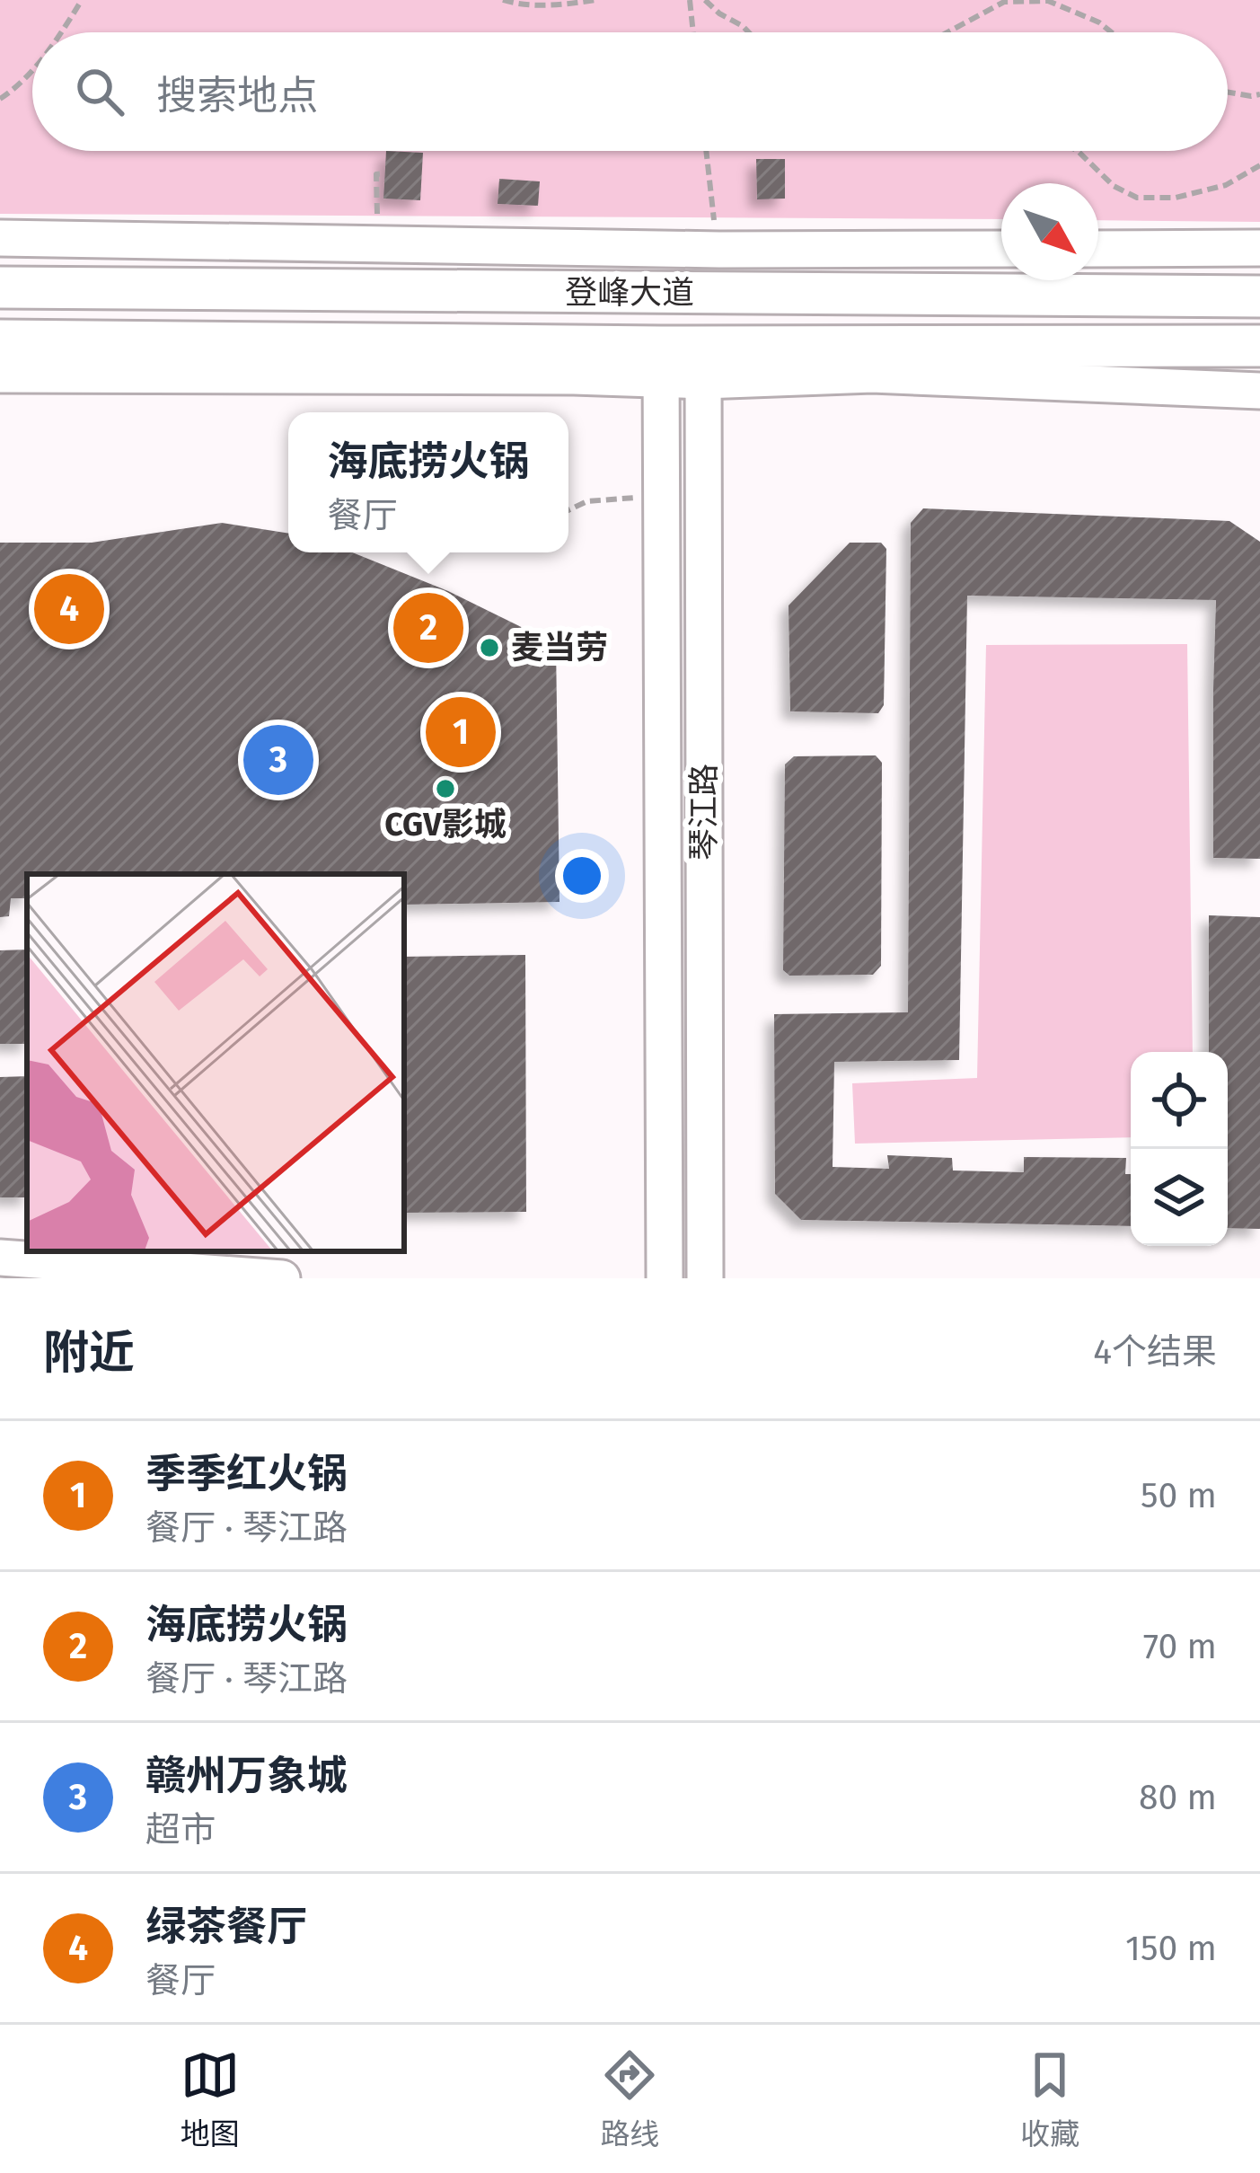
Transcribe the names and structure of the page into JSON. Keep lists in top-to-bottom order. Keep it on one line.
{"streets":{"main road":["登峰大道"],"street":["琴江路"]},"crossings":[["登峰大道","琴江路"]],"places":["麦当劳","CGV影城"],"north":"bottom right","page":{"search":"搜索地点","popup":["海底捞火锅","餐厅"],"pins":["4","2","1","3"],"heading":["附近","4个结果"],"list":[{"mark":"1","name":"季季红火锅","note":"餐厅 · 琴江路","value":"50 m"},{"mark":"2","name":"海底捞火锅","note":"餐厅 · 琴江路","value":"70 m"},{"mark":"3","name":"赣州万象城","note":"超市","value":"80 m"},{"mark":"4","name":"绿茶餐厅","note":"餐厅","value":"150 m"}],"nav":["地图","路线","收藏"]}}
